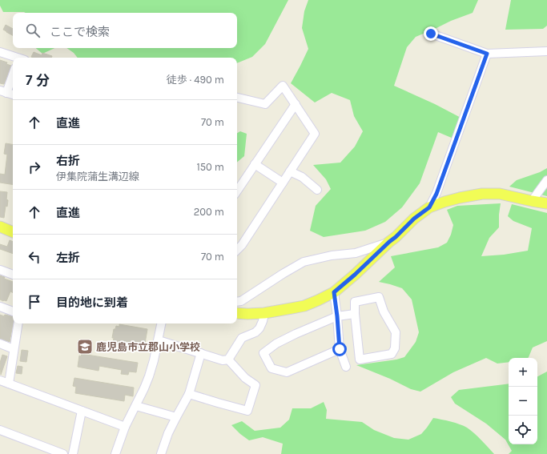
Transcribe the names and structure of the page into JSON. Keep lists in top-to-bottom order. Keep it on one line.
{"places":{"school or university":["鹿児島市立郡山小学校"]},"page":{"search":"ここで検索","heading":["7 分","徒歩 · 490 m"],"list":[["直進","70 m"],["右折","伊集院蒲生溝辺線","150 m"],["直進","200 m"],["左折","70 m"],"目的地に到着"],"map_buttons":["+","−"]}}
